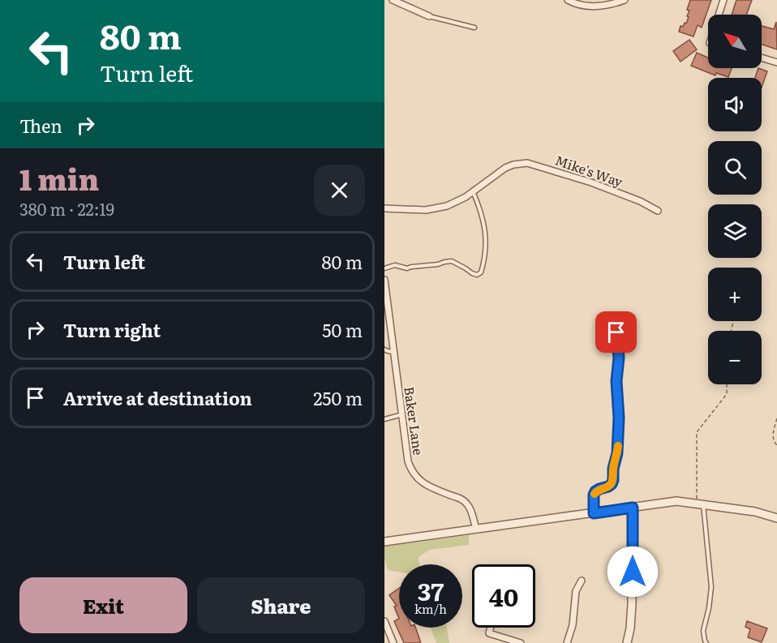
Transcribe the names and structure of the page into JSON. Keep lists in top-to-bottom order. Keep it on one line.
{"streets":{"street":["Mike's Way","Baker Lane"]},"north":"top left","page":{"turn":["80 m","Turn left"],"map_buttons":["+","−"],"then":"Then","heading":["1 min","380 m · 22:19"],"list":[{"name":"Turn left","value":"80 m"},{"name":"Turn right","value":"50 m"},{"name":"Arrive at destination","value":"250 m"}],"speed":"37 km/h","limit":"40","buttons":["Exit","Share"]}}
